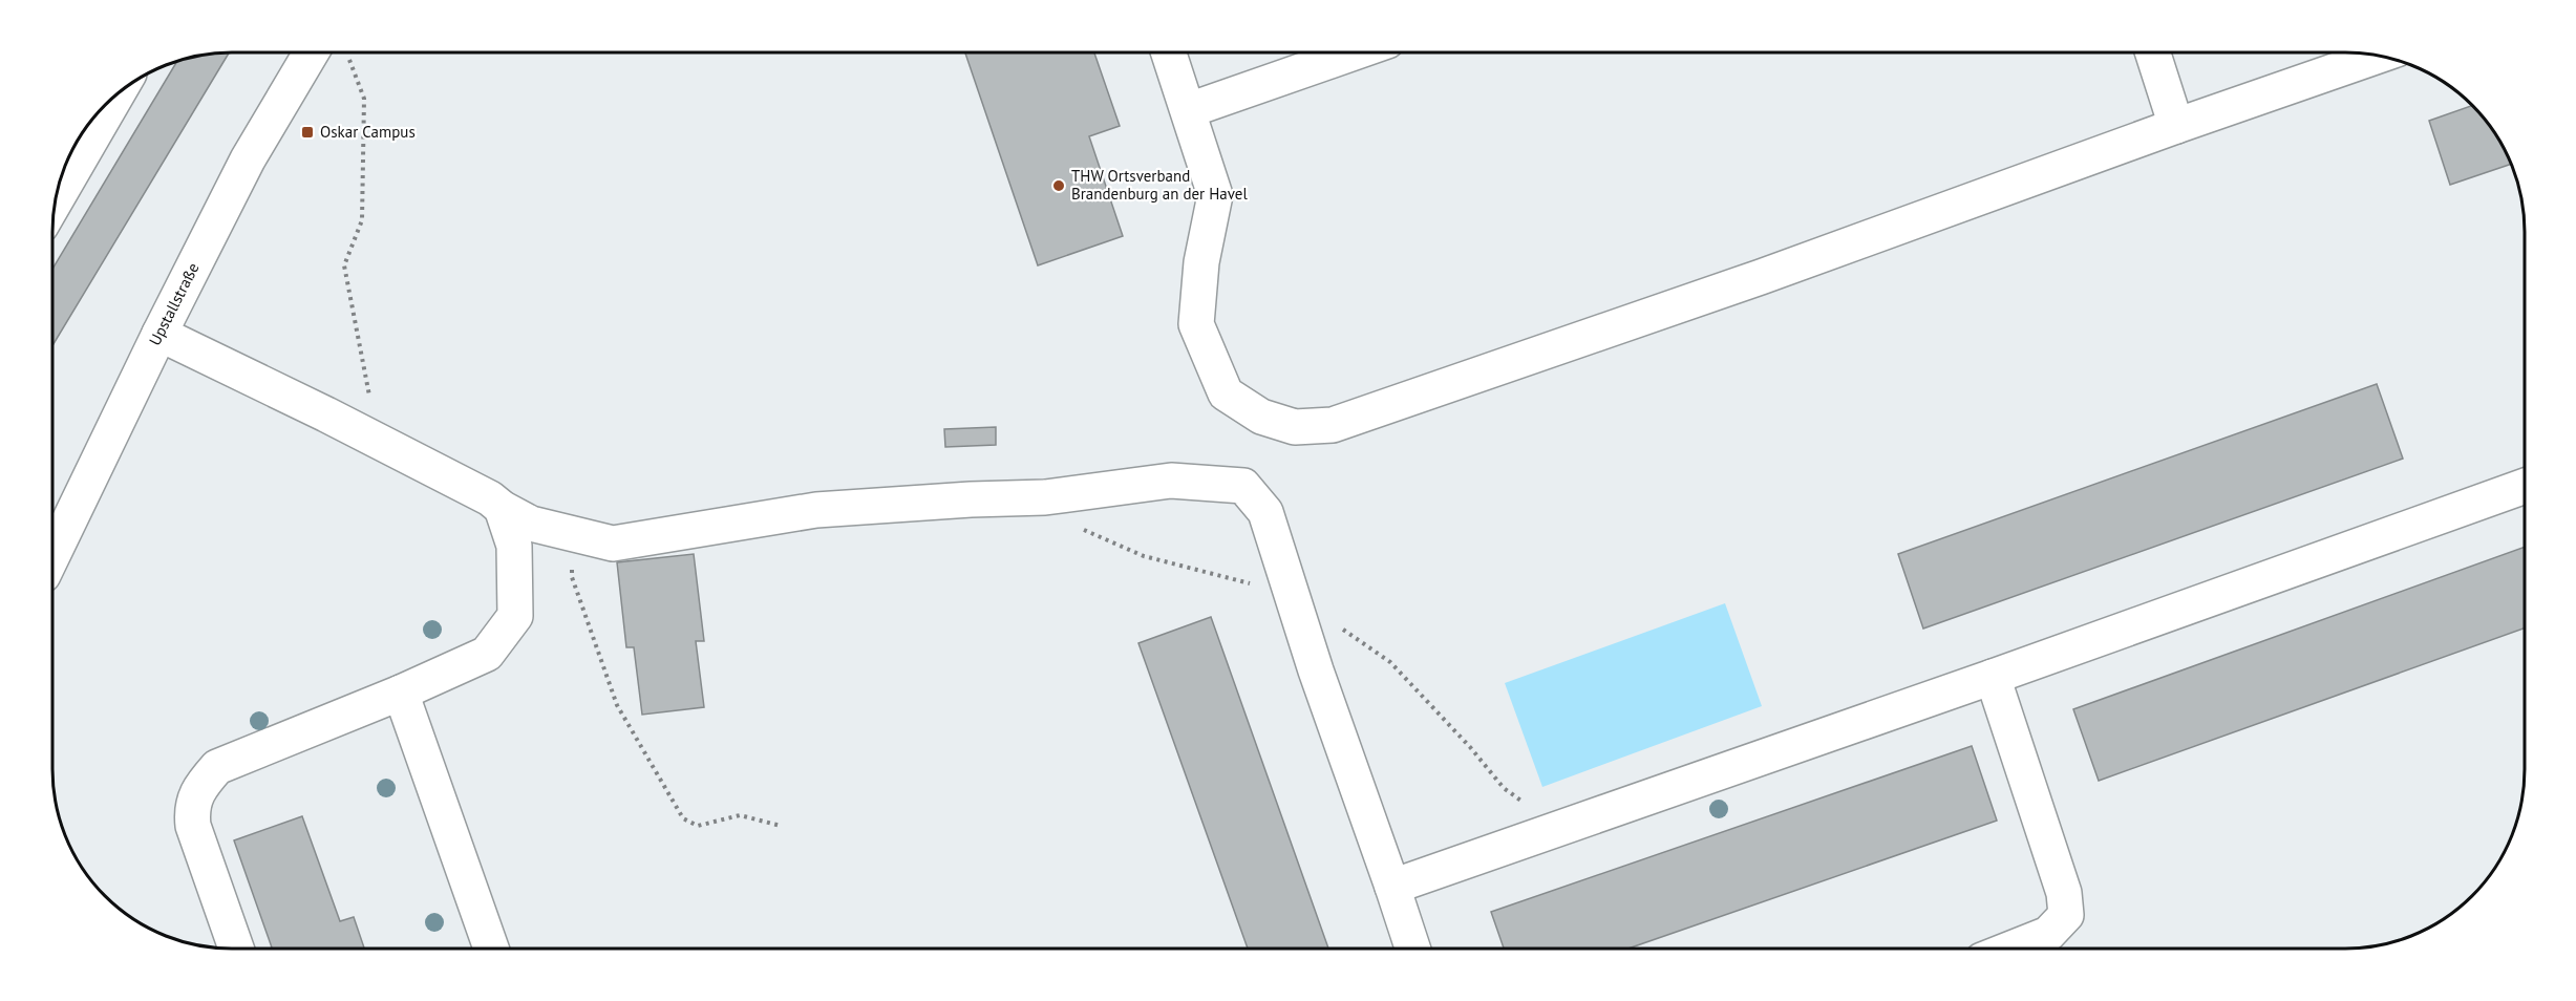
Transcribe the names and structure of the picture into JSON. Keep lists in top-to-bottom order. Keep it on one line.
{"streets":{"street":["Upstallstraße"]},"places":{"transit":["Oskar Campus"],"other":["THW Ortsverband Brandenburg an der Havel"]}}
